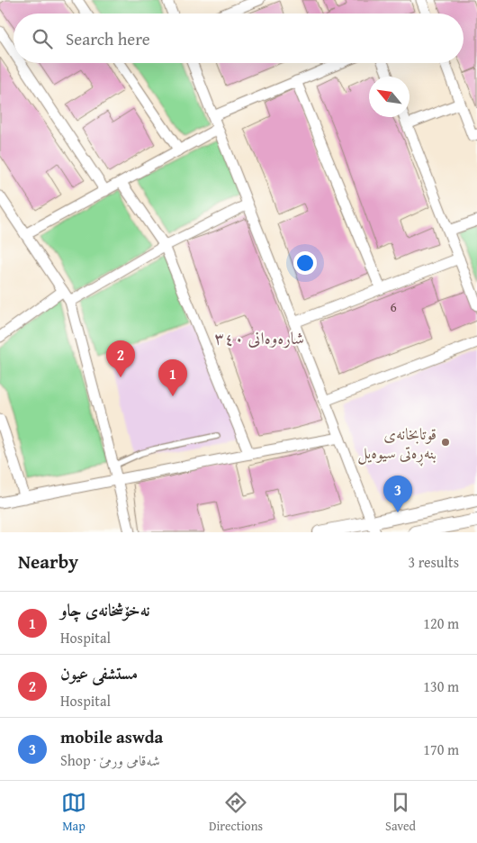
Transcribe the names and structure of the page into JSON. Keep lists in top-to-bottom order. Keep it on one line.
{"districts":["شارەوەانی ٣٤٠"],"places":["قوتابخانەی بنەڕەتی سیوەیل"],"house_numbers":["6"],"north":"top left","page":{"search":"Search here","pins":["2","1","3"],"heading":["Nearby","3 results"],"list":[{"mark":"1","name":"نەخۆشخانەی چاو","note":"Hospital","value":"120 m"},{"mark":"2","name":"مستشفى عيون","note":"Hospital","value":"130 m"},{"mark":"3","name":"mobile aswda","note":"Shop · شەقامی ورمێ","value":"170 m"}],"nav":["Map","Directions","Saved"]}}
